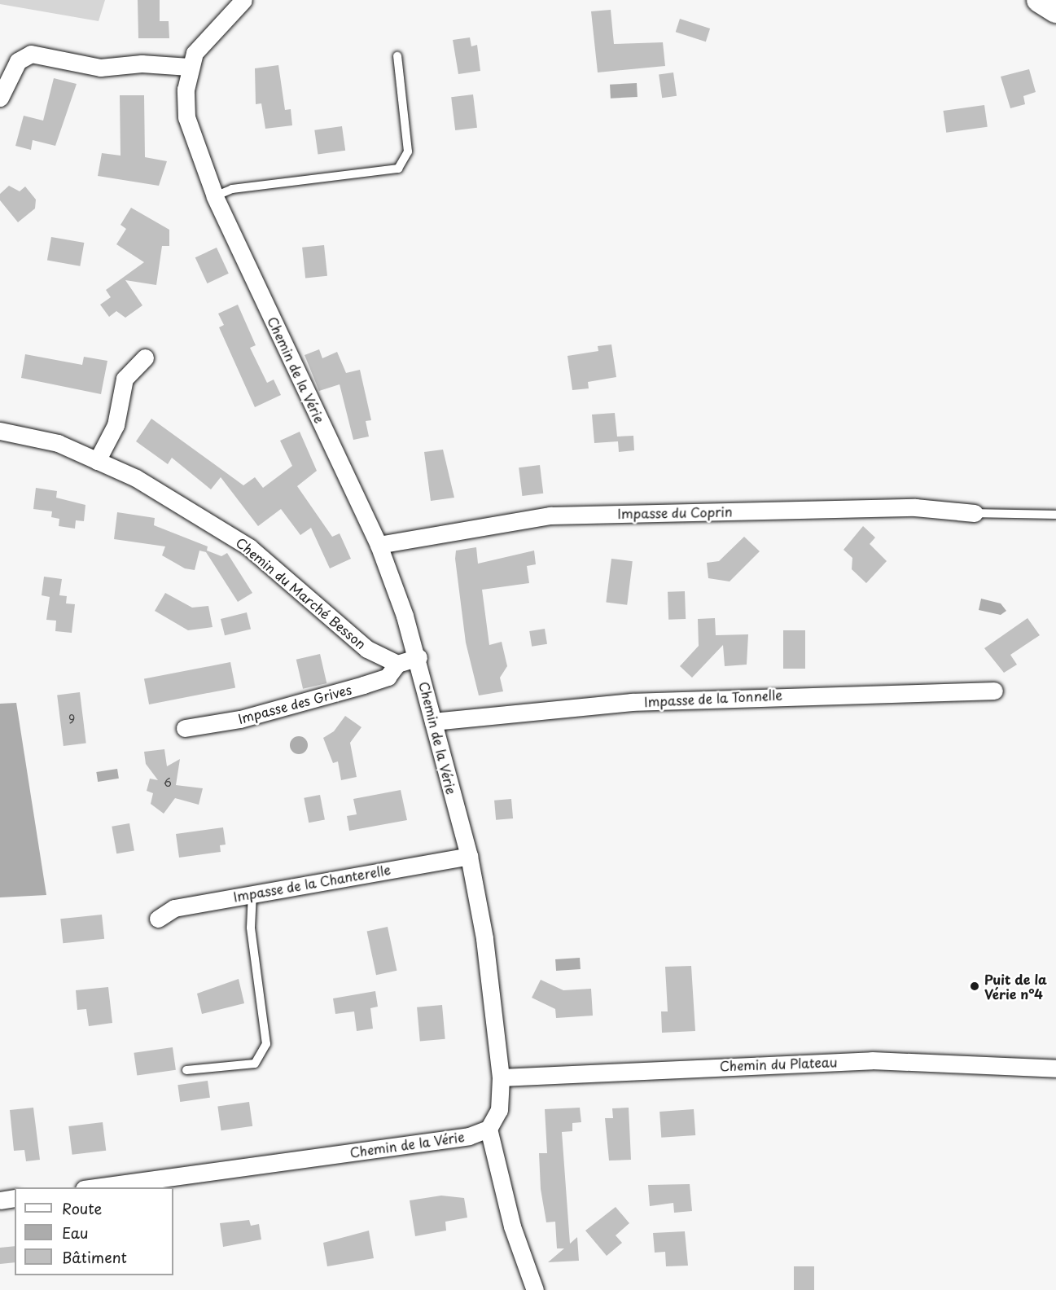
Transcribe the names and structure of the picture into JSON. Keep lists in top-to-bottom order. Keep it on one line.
{"streets":{"street":["Chemin de la Vérie","Impasse du Coprin","Chemin du Marché Besson","Impasse de la Tonnelle","Impasse des Grives","Impasse de la Chanterelle","Chemin du Plateau"]},"crossings":[["Chemin de la Vérie","Impasse du Coprin"],["Chemin de la Vérie","Impasse de la Tonnelle"],["Chemin de la Vérie","Impasse de la Chanterelle"],["Chemin de la Vérie","Chemin du Plateau"],["Chemin du Marché Besson","Impasse des Grives"]],"places":["Puit de la Vérie n°4"],"house_numbers":["9","6"],"legend":["Route","Eau","Bâtiment"]}
